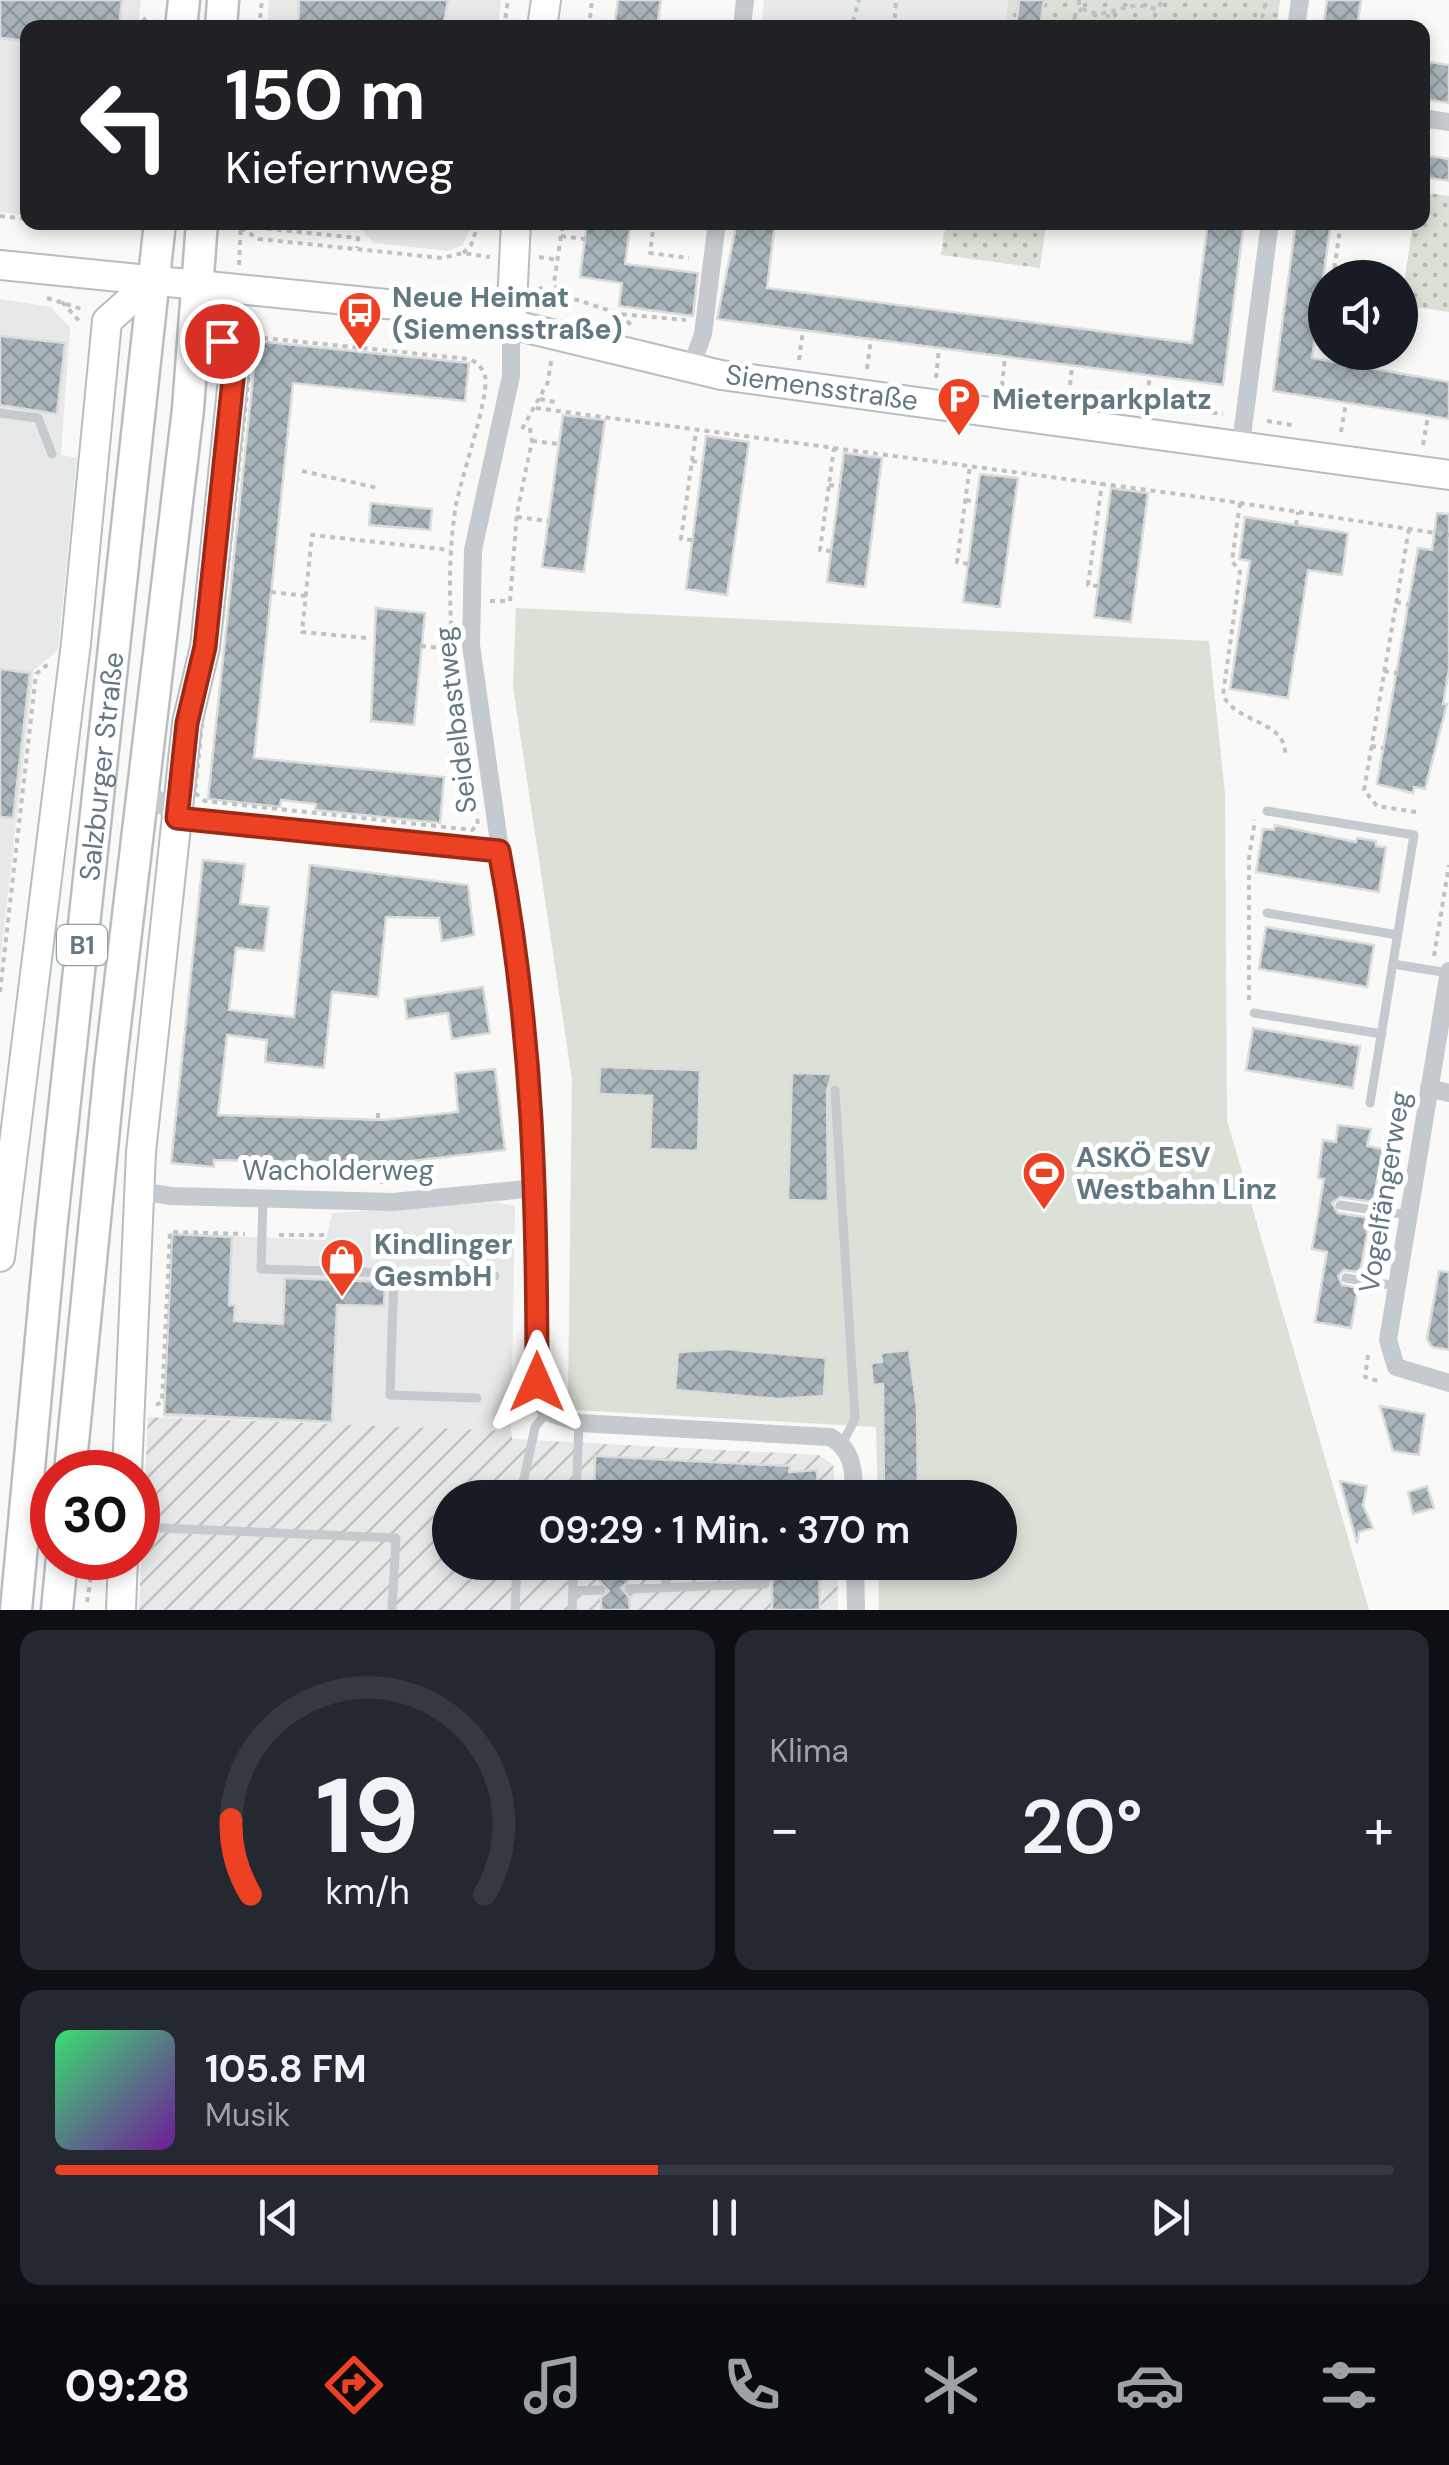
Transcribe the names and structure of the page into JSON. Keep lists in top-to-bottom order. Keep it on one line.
{"streets":{"main road":["Salzburger Straße","B1"],"street":["Siemensstraße","Seidelbastweg","Wacholderweg","Vogelfängerweg"]},"crossings":[["Siemensstraße","Seidelbastweg"],["Siemensstraße","Salzburger Straße"],["Seidelbastweg","Wacholderweg"],["Salzburger Straße","Wacholderweg"]],"places":{"bus stop":["Neue Heimat (Siemensstraße)"],"parking":["Mieterparkplatz"],"sports":["ASKÖ ESV Westbahn Linz"],"shop":["Kindlinger GesmbH"]},"page":{"turn":["150 m","Kiefernweg"],"limit":"30","trip":"09:29 · 1 Min. · 370 m","tile":"Klima","heat":["−","20°","+"],"song":["105.8 FM","Musik"],"tabs":"09:28","gauge":["19","km/h"]}}
